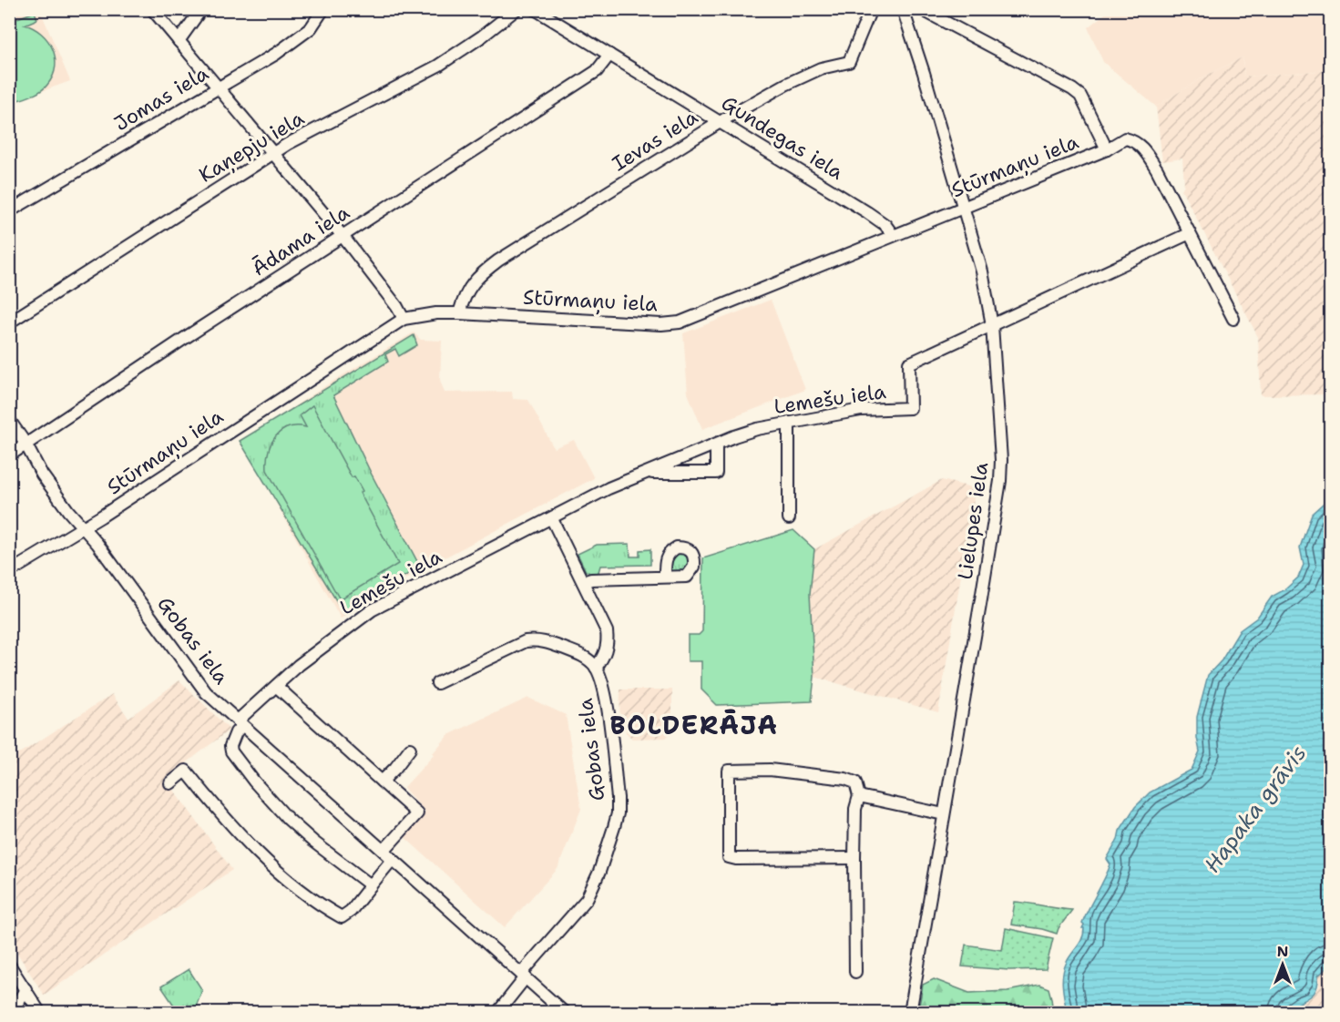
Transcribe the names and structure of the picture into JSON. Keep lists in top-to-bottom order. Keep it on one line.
{"streets":{"street":["Jomas iela","Gundegas iela","Ievas iela","Kaņepju iela","Stūrmaņu iela","Ādama iela","Lemešu iela","Lielupes iela","Gobas iela"]},"crossings":[["Gundegas iela","Ievas iela"],["Gundegas iela","Stūrmaņu iela"],["Gundegas iela","Ādama iela"],["Ievas iela","Stūrmaņu iela"],["Stūrmaņu iela","Lemešu iela"],["Stūrmaņu iela","Lielupes iela"],["Stūrmaņu iela","Gobas iela"],["Ādama iela","Gobas iela"],["Lemešu iela","Lielupes iela"],["Lemešu iela","Gobas iela"]],"districts":["BOLDERĀJA"],"water":["Hapaka grāvis"],"north":"top"}
